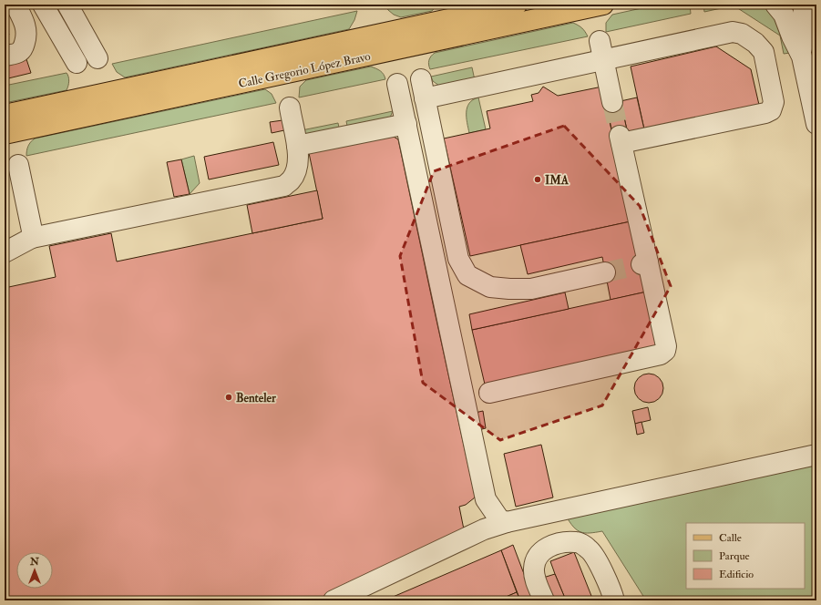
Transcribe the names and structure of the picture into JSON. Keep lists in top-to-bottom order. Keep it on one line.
{"streets":{"main road":["Calle Gregorio López Bravo"]},"places":["IMA","Benteler"],"legend":["Calle","Parque","Edificio"],"north":"top"}
